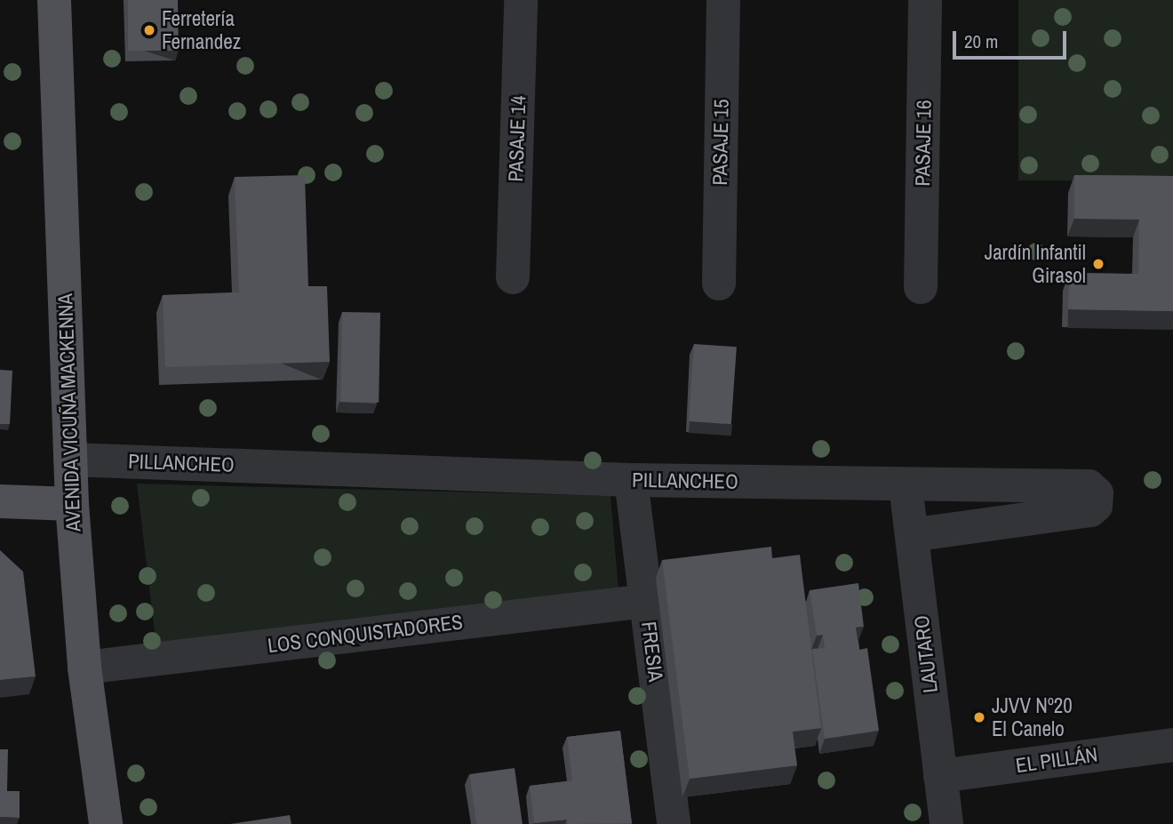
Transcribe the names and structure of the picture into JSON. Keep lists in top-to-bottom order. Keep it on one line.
{"streets":{"main road":["AVENIDA VICUÑA MACKENNA"],"street":["PASAJE 14","PASAJE 15","PASAJE 16","PILLANCHEO","LOS CONQUISTADORES","FRESIA","LAUTARO","EL PILLÁN"]},"crossings":[["AVENIDA VICUÑA MACKENNA","PILLANCHEO"],["AVENIDA VICUÑA MACKENNA","LOS CONQUISTADORES"],["PILLANCHEO","FRESIA"],["PILLANCHEO","LAUTARO"],["LOS CONQUISTADORES","FRESIA"],["LAUTARO","EL PILLÁN"]],"places":["Ferretería Fernandez","Jardín Infantil Girasol","JJVV Nº20 El Canelo"],"scale_bar":"20 m"}
